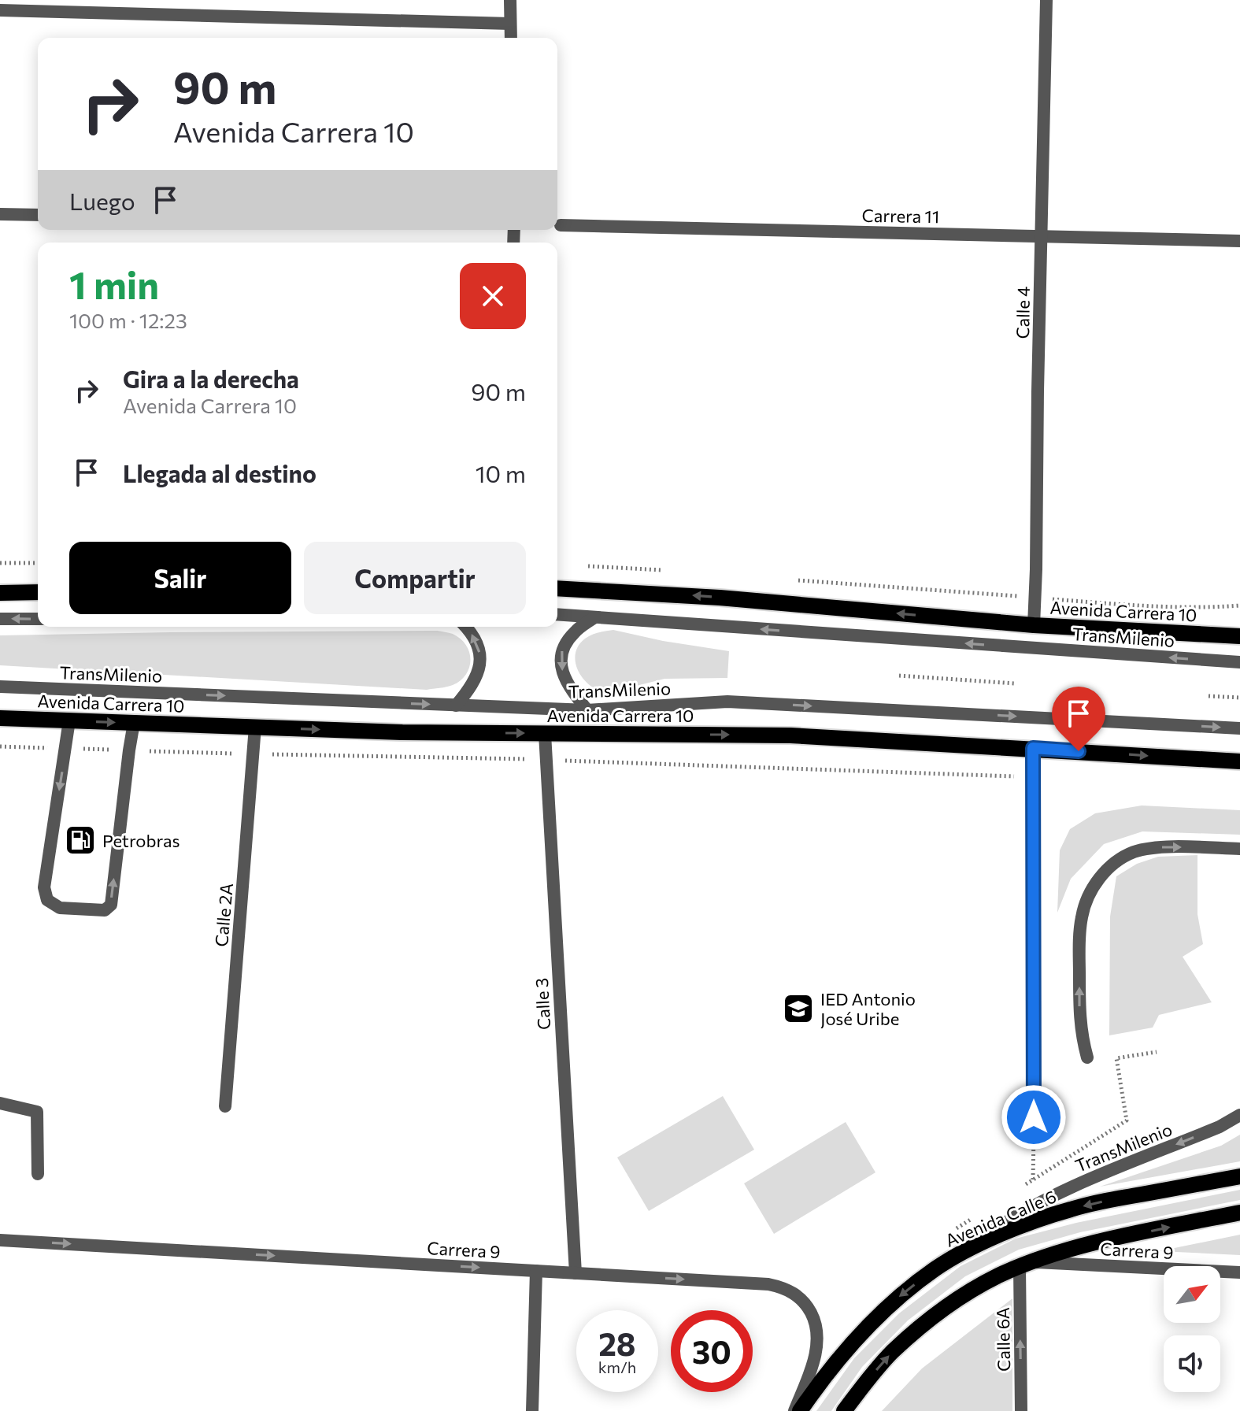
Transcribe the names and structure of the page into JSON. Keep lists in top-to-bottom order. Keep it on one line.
{"streets":{"main road":["Avenida Carrera 10","Avenida Calle 6"],"street":["Carrera 11","Calle 4","TransMilenio","Calle 2A","Calle 3","Carrera 9","Calle 6A"]},"crossings":[["Carrera 11","Calle 4"],["Calle 4","Avenida Carrera 10"],["Avenida Carrera 10","Calle 2A"],["Avenida Carrera 10","Calle 3"],["TransMilenio","Avenida Calle 6"],["Calle 3","Carrera 9"],["Carrera 9","Calle 6A"]],"one_way":["Carrera 9","Calle 6A"],"places":{"fuel station":["Petrobras"],"school or university":["IED Antonio José Uribe"]},"north":"top right","page":{"turn":["90 m","Avenida Carrera 10"],"then":"Luego","heading":["1 min","100 m · 12:23"],"list":[{"name":"Gira a la derecha","note":"Avenida Carrera 10","value":"90 m"},{"name":"Llegada al destino","value":"10 m"}],"buttons":["Salir","Compartir"],"speed":"28 km/h","limit":"30"}}
